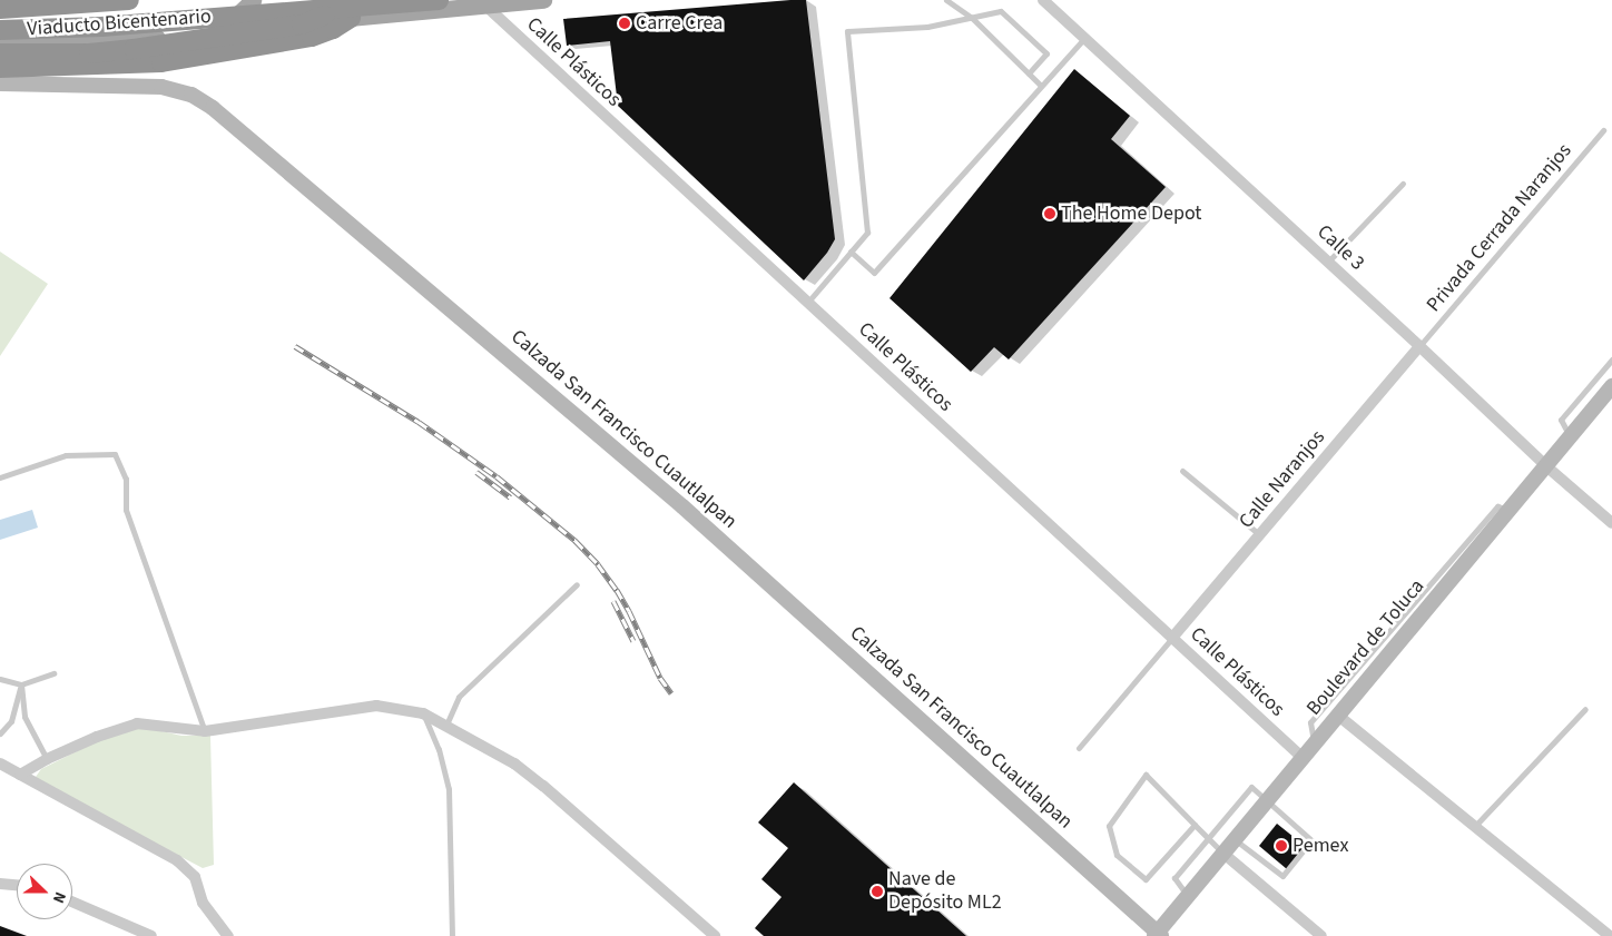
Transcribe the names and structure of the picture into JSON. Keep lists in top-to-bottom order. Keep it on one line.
{"streets":{"highway":["Viaducto Bicentenario"],"street":["Calle Plásticos","Calle 3","Calzada San Francisco Cuautlalpan","Calle Naranjos","Boulevard de Toluca"],"lane":["Privada Cerrada Naranjos"]},"crossings":[["Calle Plásticos","Calle Naranjos"],["Calle Plásticos","Boulevard de Toluca"],["Privada Cerrada Naranjos","Calle 3"],["Privada Cerrada Naranjos","Calle Naranjos"],["Calle 3","Calle Naranjos"],["Calle 3","Boulevard de Toluca"],["Calzada San Francisco Cuautlalpan","Boulevard de Toluca"]],"places":["Carre Crea","The Home Depot","Pemex","Nave de Depósito ML2"],"north":"right"}
